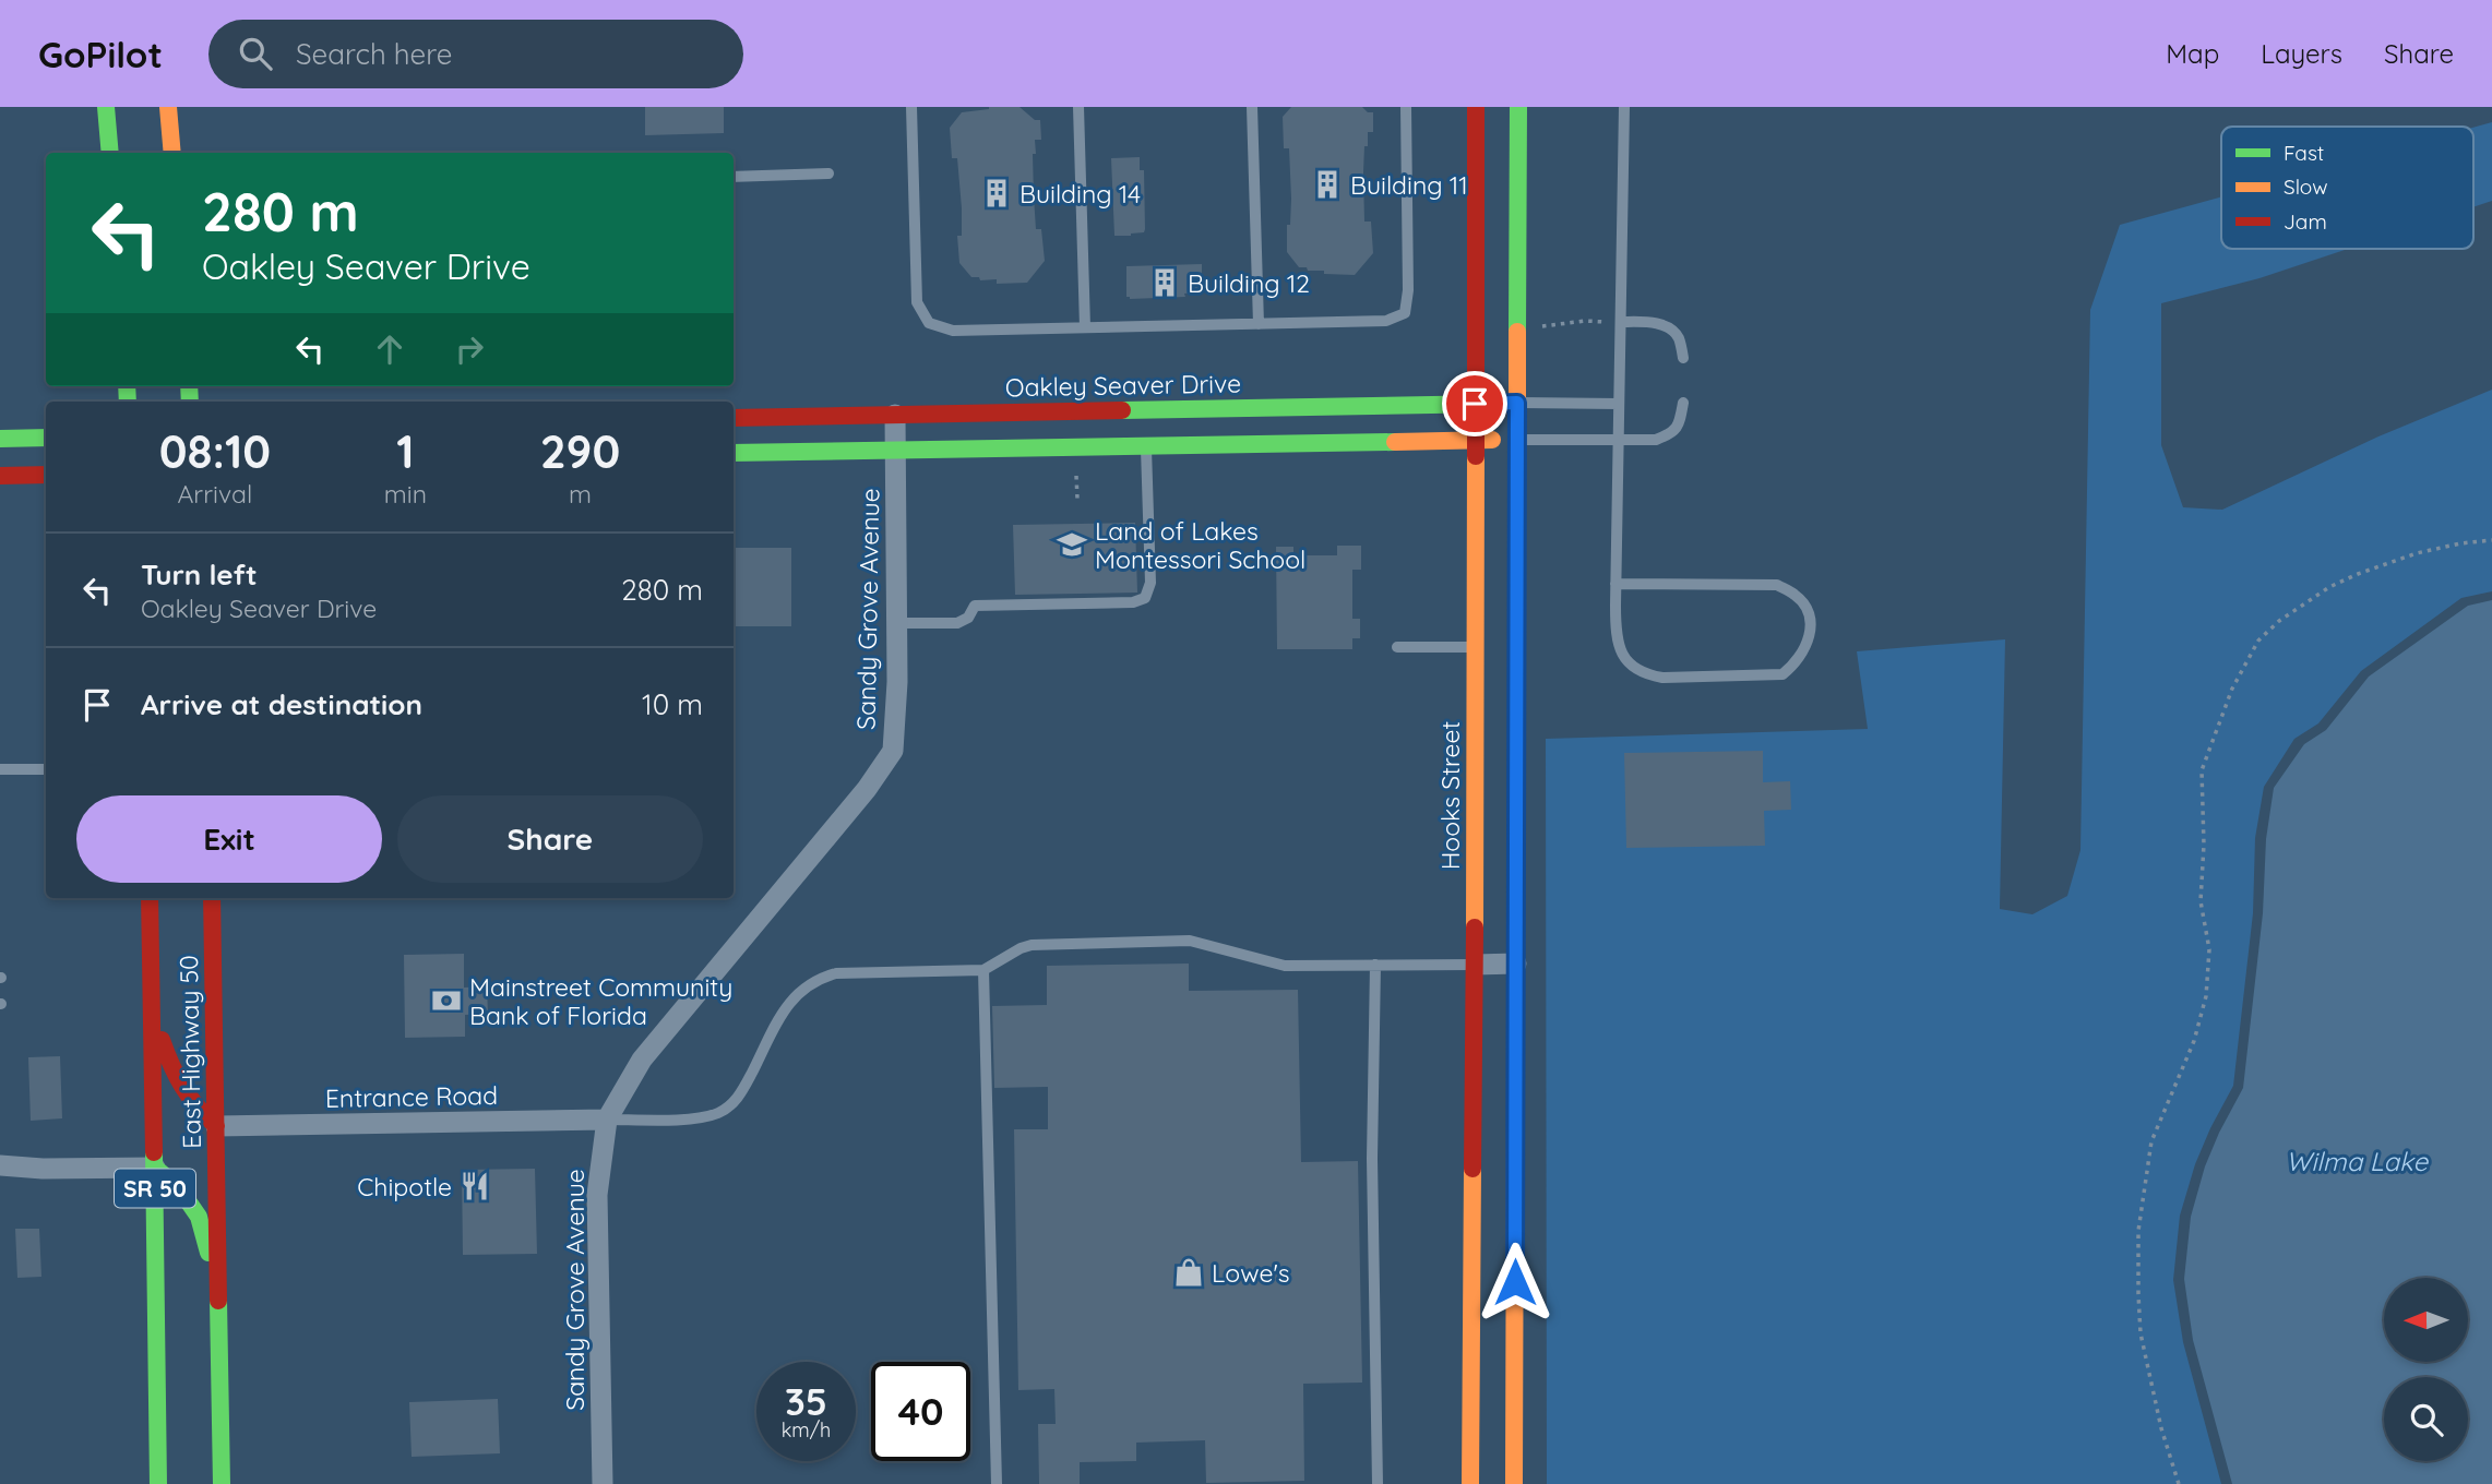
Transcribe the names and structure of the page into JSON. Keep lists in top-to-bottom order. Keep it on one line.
{"streets":{"main road":["Oakley Seaver Drive","Hooks Street","East Highway 50","SR 50"],"street":["Sandy Grove Avenue","Entrance Road"]},"crossings":[["Oakley Seaver Drive","Sandy Grove Avenue"],["Oakley Seaver Drive","Hooks Street"],["Sandy Grove Avenue","Entrance Road"],["East Highway 50","Entrance Road"]],"water":["Wilma Lake"],"places":{"building":["Building 11","Building 14","Building 12"],"school or university":["Land of Lakes Montessori School"],"bank":["Mainstreet Community Bank of Florida"],"restaurant":["Chipotle"],"shop":["Lowe's"]},"legend":["Fast","Slow","Jam"],"north":"left","page":{"header":"GoPilot","search":"Search here","nav":["Map","Layers","Share"],"turn":["280 m","Oakley Seaver Drive"],"eta":["08:10","Arrival","1","min","290","m"],"list":[{"name":"Turn left","note":"Oakley Seaver Drive","value":"280 m"},{"name":"Arrive at destination","value":"10 m"}],"buttons":["Exit","Share"],"speed":"35 km/h","limit":"40"}}
